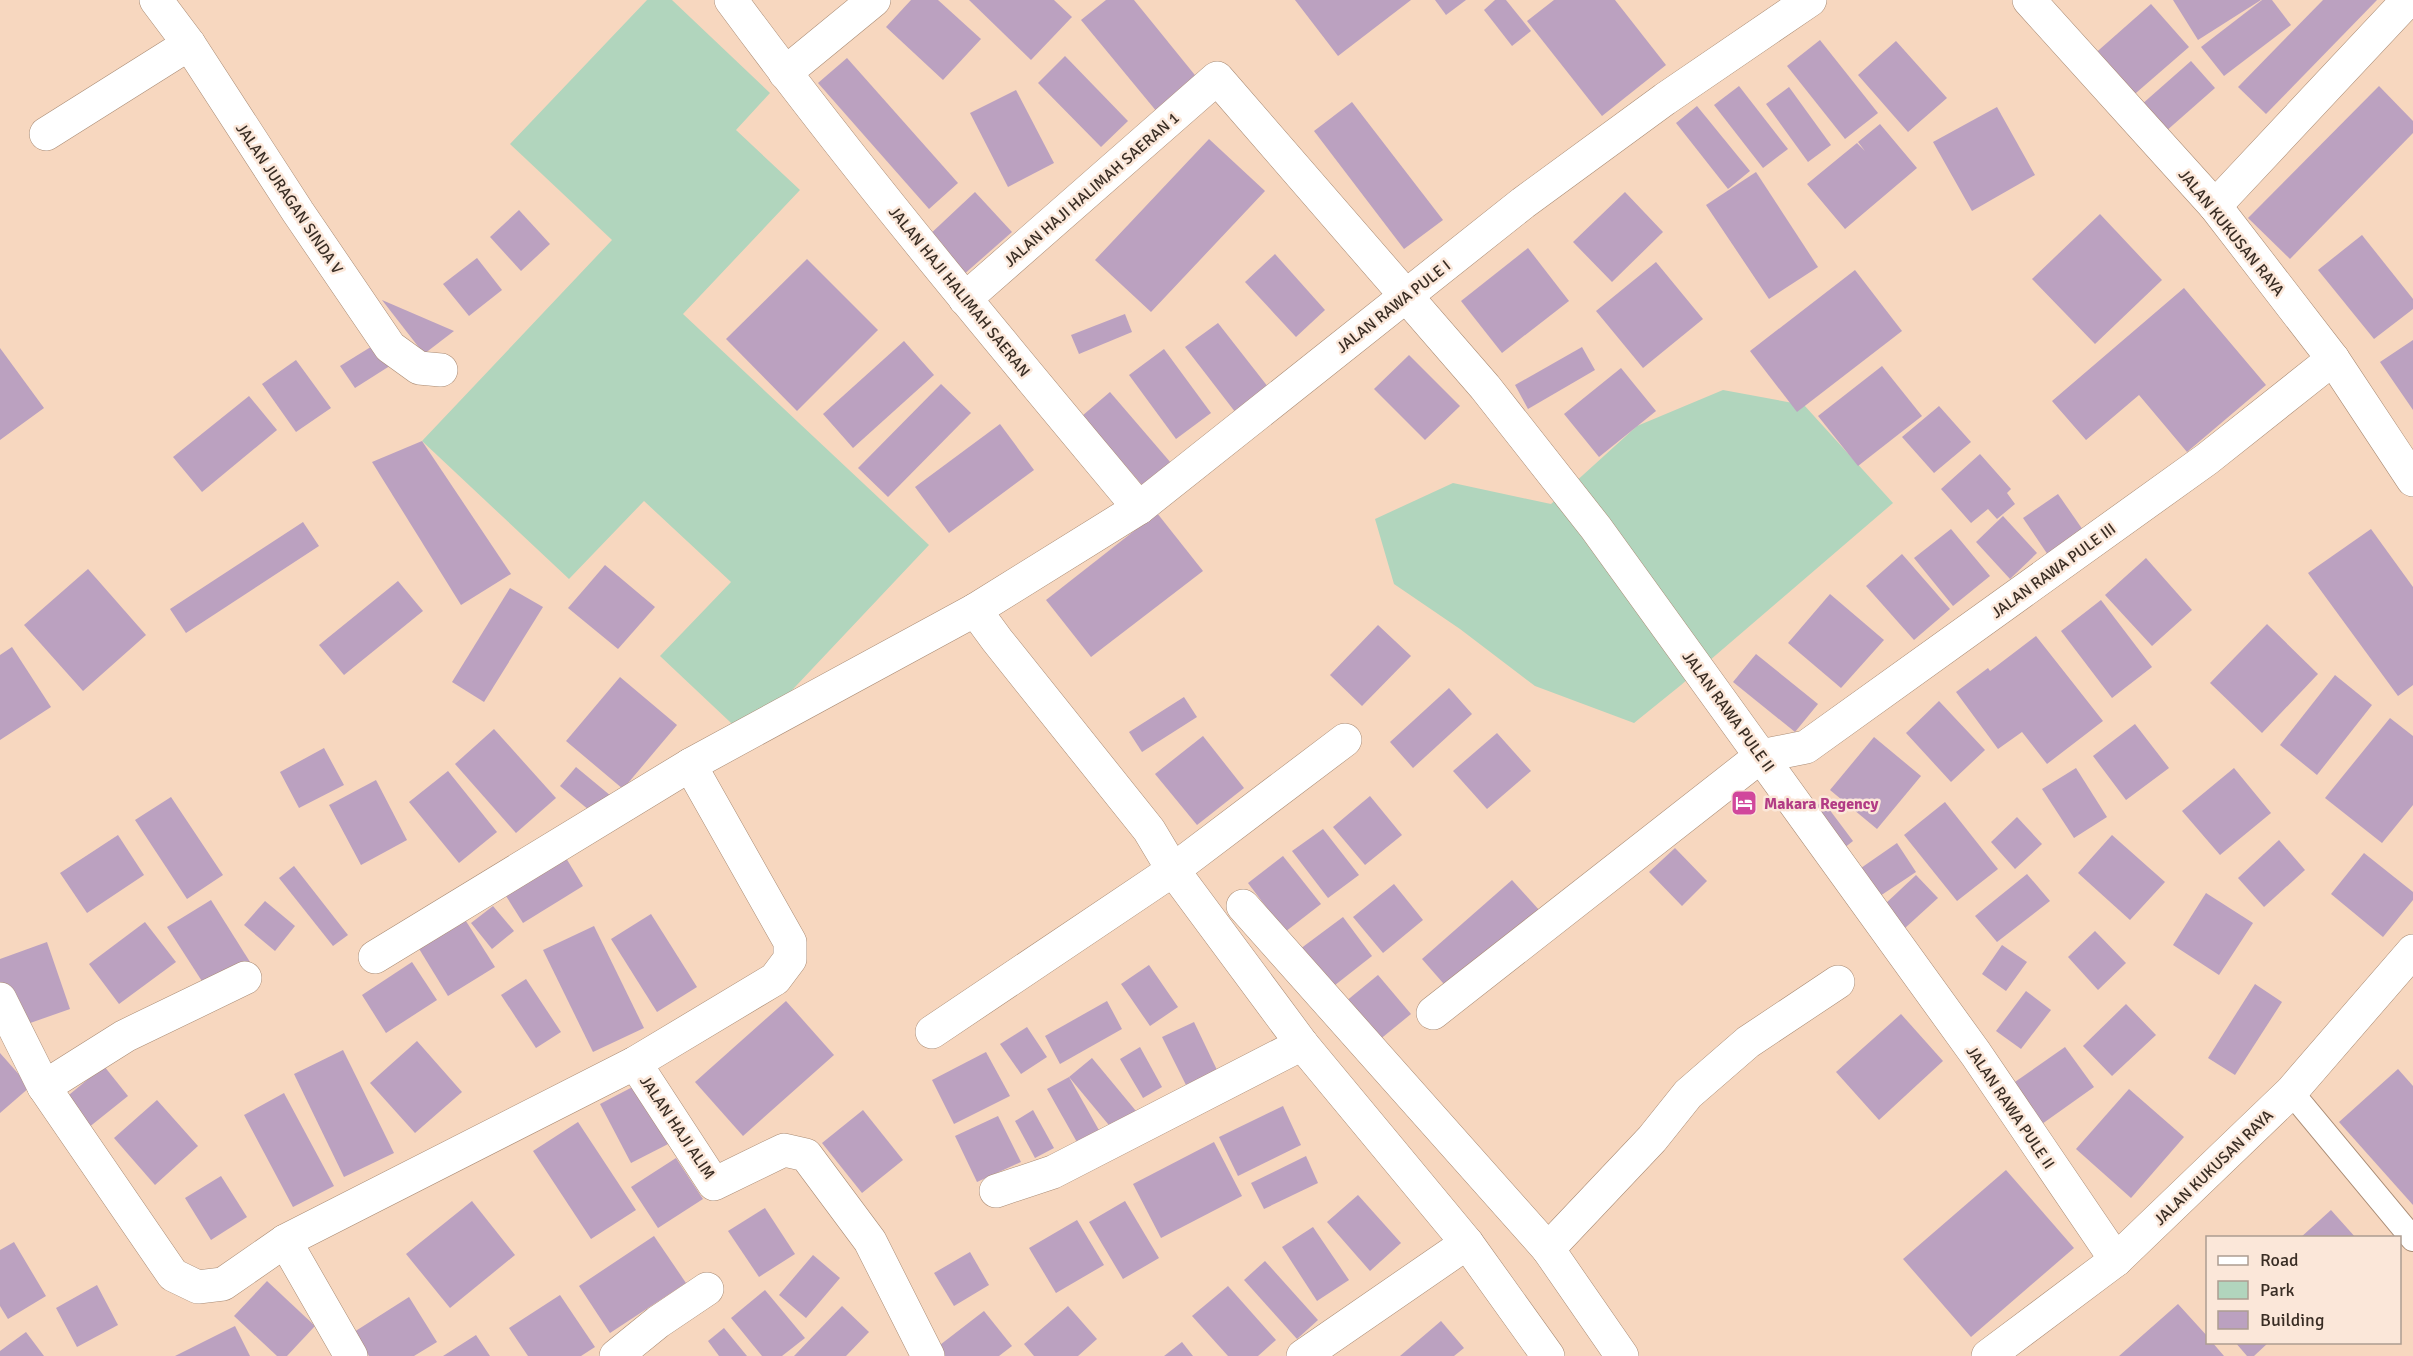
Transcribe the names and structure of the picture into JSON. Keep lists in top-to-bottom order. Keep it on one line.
{"streets":{"street":["JALAN HAJI HALIMAH SAERAN 1","JALAN JURAGAN SINDA V","JALAN KUKUSAN RAYA","JALAN HAJI HALIMAH SAERAN","JALAN RAWA PULE I","JALAN RAWA PULE III","JALAN RAWA PULE II","JALAN HAJI ALIM"]},"crossings":[["JALAN HAJI HALIMAH SAERAN 1","JALAN HAJI HALIMAH SAERAN"],["JALAN HAJI HALIMAH SAERAN 1","JALAN RAWA PULE II"],["JALAN KUKUSAN RAYA","JALAN RAWA PULE III"],["JALAN KUKUSAN RAYA","JALAN RAWA PULE II"],["JALAN HAJI HALIMAH SAERAN","JALAN RAWA PULE I"],["JALAN RAWA PULE I","JALAN RAWA PULE II"],["JALAN RAWA PULE III","JALAN RAWA PULE II"]],"places":{"hotel":["Makara Regency"]},"legend":["Road","Park","Building"]}
